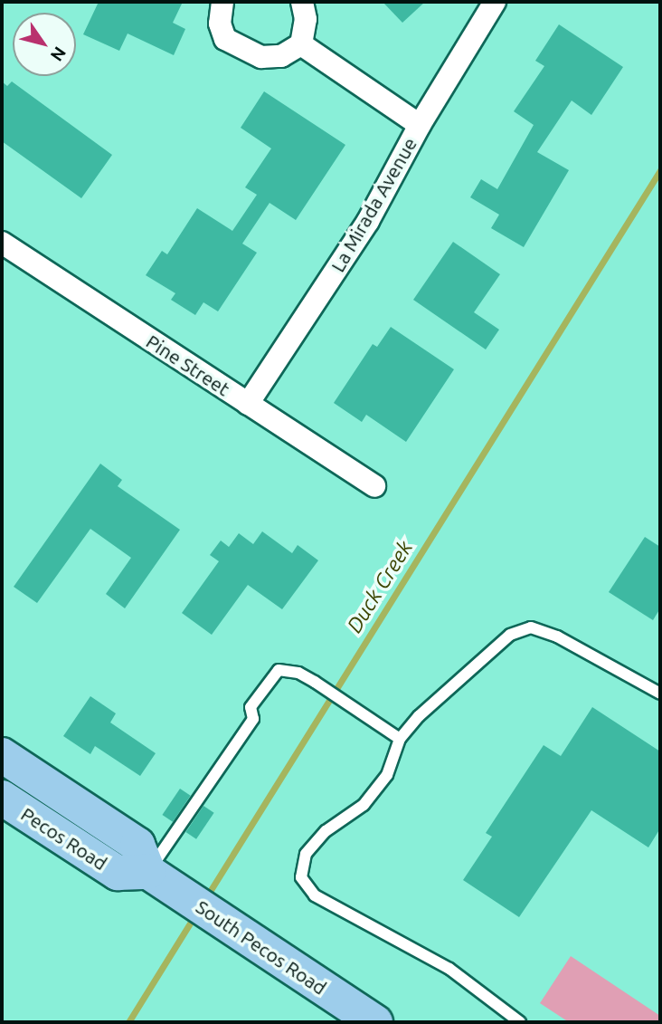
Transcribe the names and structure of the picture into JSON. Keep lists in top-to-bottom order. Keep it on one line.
{"streets":{"main road":["Pecos Road","South Pecos Road"],"street":["La Mirada Avenue","Pine Street"]},"crossings":[["La Mirada Avenue","Pine Street"],["Pecos Road","South Pecos Road"]],"water":["Duck Creek"],"north":"bottom right"}
